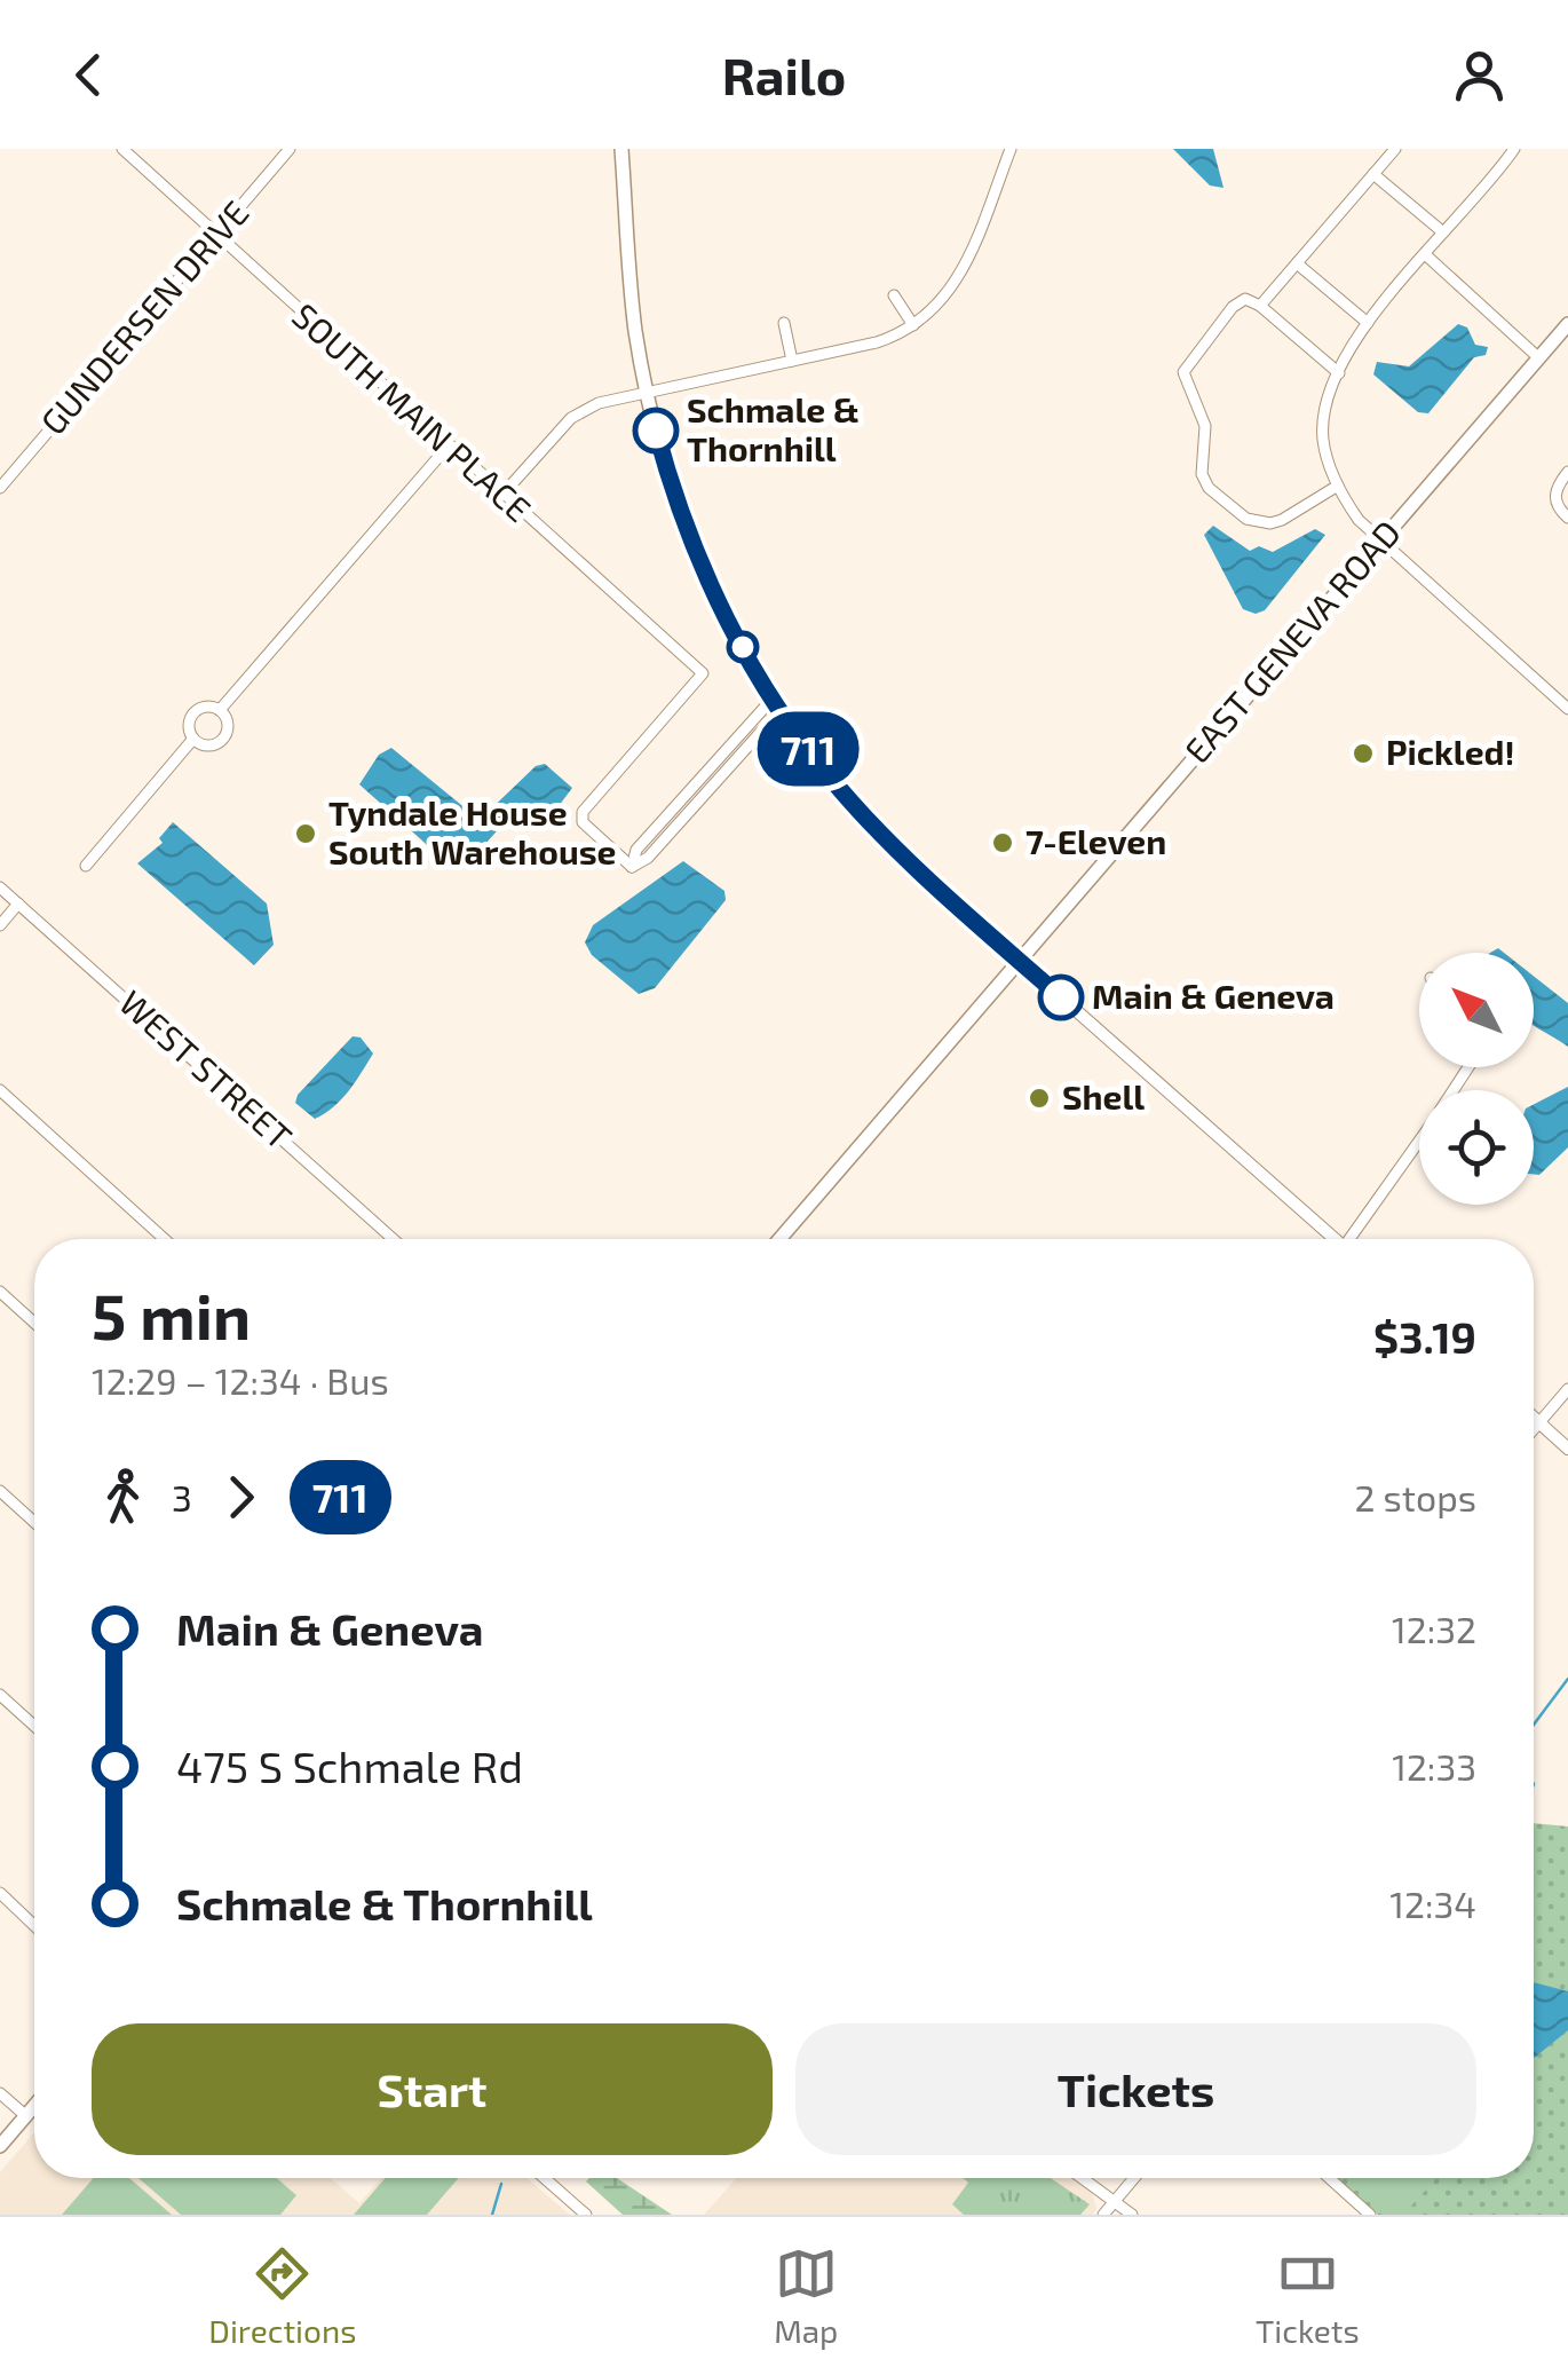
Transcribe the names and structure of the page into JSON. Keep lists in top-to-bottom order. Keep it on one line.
{"streets":{"main road":["EAST GENEVA ROAD"],"street":["GUNDERSEN DRIVE","SOUTH MAIN PLACE","WEST STREET"]},"crossings":[["GUNDERSEN DRIVE","SOUTH MAIN PLACE"]],"places":["Schmale & Thornhill","Pickled!","Tyndale House South Warehouse","7-Eleven","Main & Geneva","Shell"],"lines":["bus line 711"],"north":"top left","page":{"header":"Railo","on_map":"711","heading":["5 min","12:29 – 12:34 · Bus","$3.19"],"legs":["3","711","2 stops"],"list":[{"name":"Main & Geneva","value":"12:32"},{"name":"475 S Schmale Rd","value":"12:33"},{"name":"Schmale & Thornhill","value":"12:34"}],"buttons":["Start","Tickets"],"tabs":["Directions","Map","Tickets"]}}
